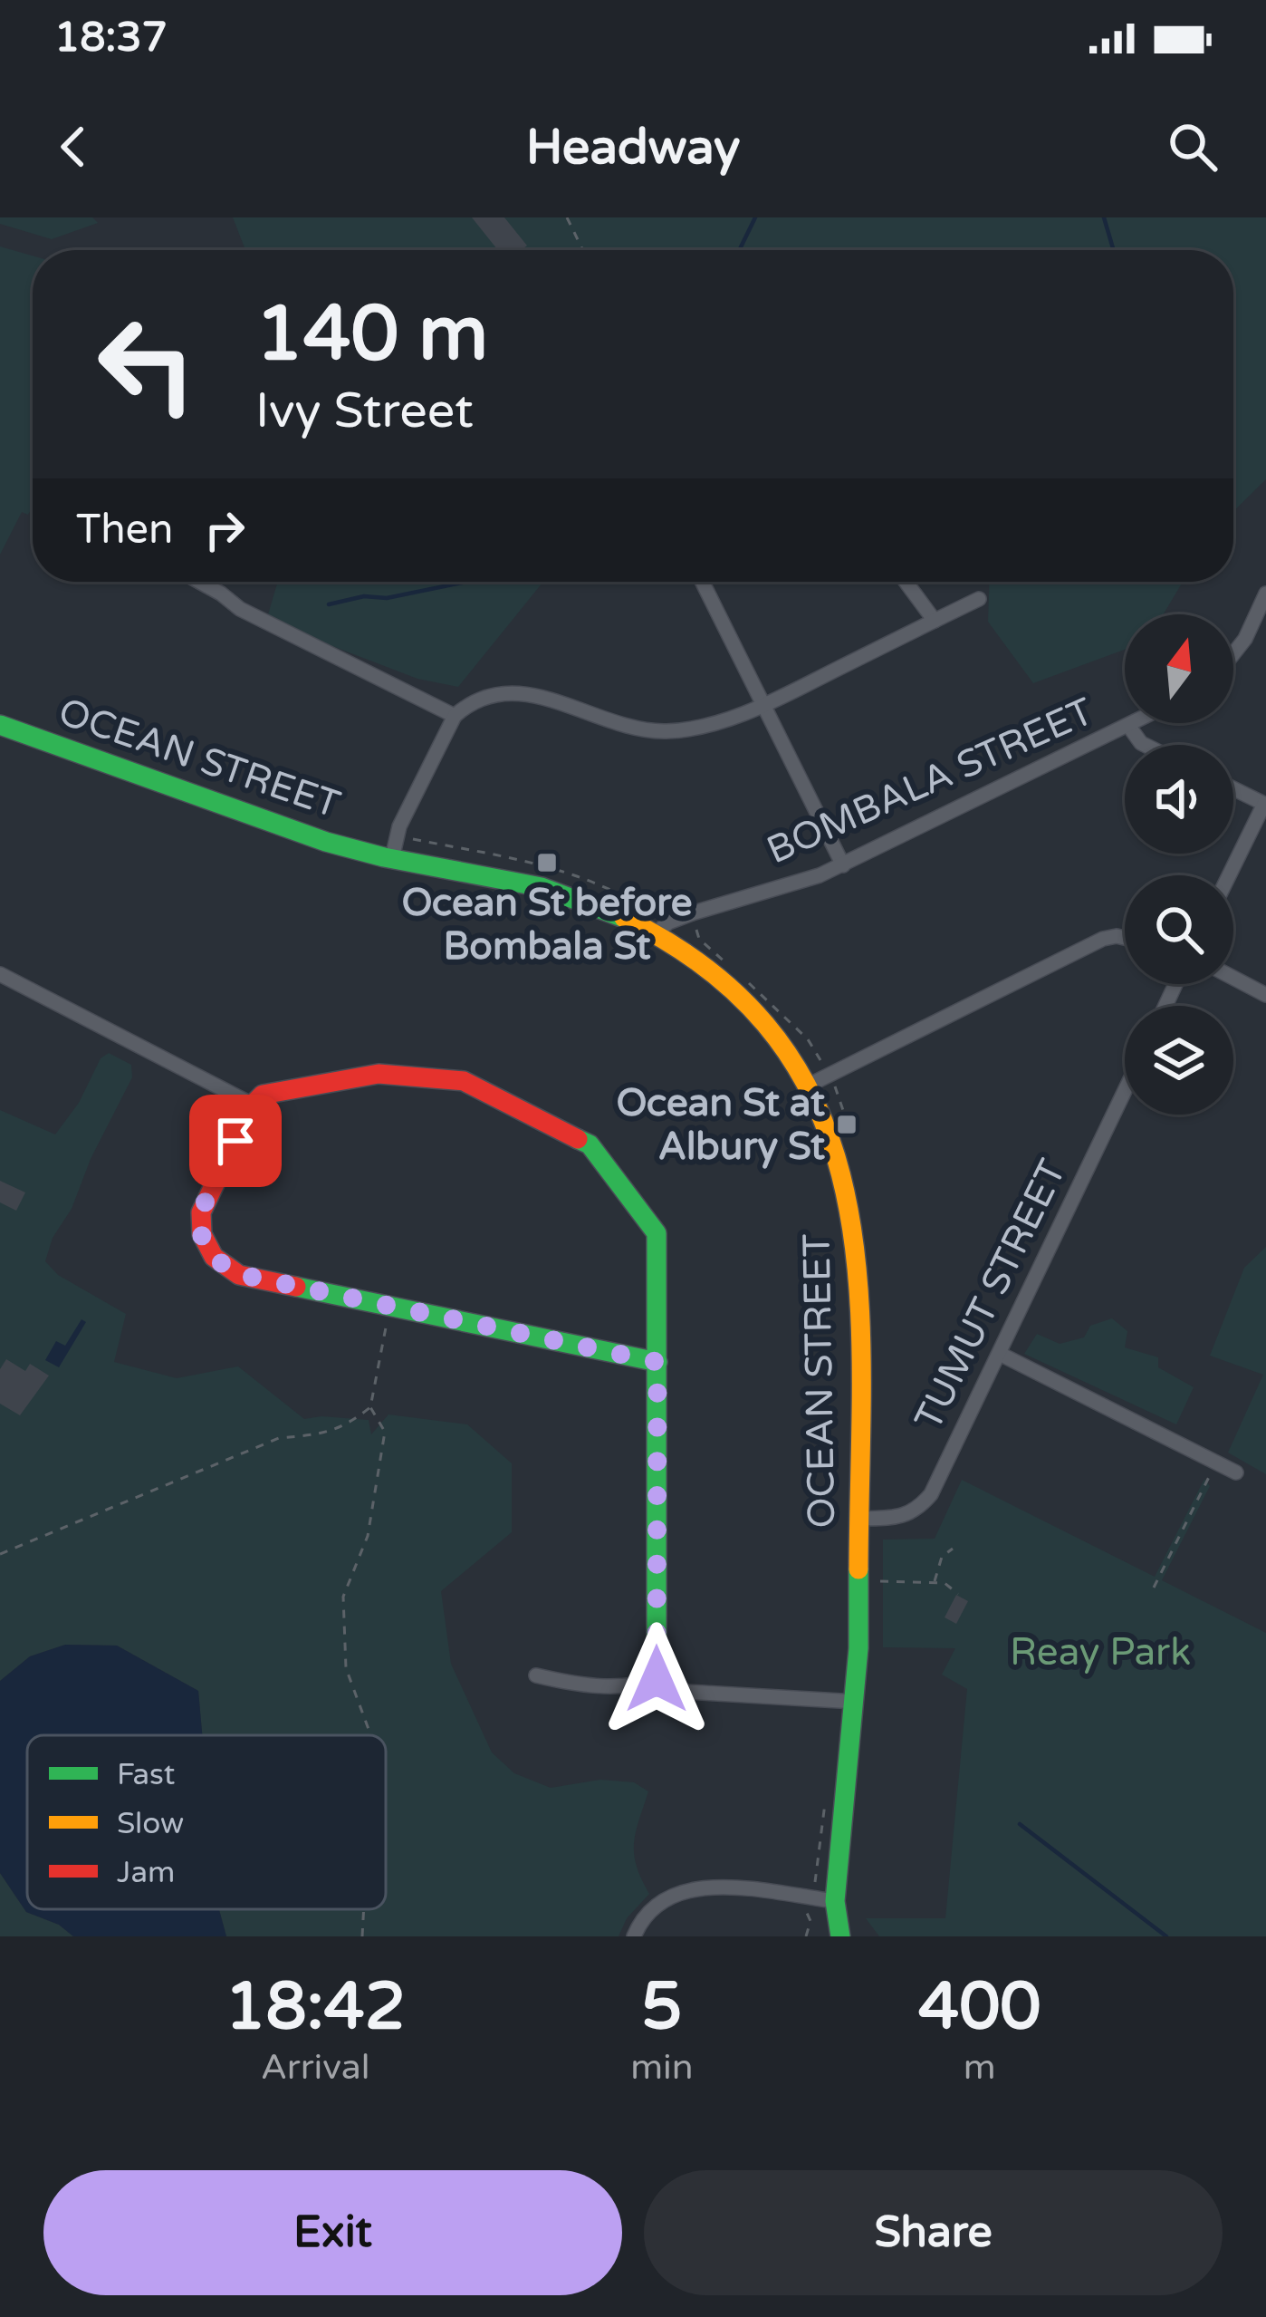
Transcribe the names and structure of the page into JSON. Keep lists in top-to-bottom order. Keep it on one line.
{"streets":{"street":["OCEAN STREET","BOMBALA STREET","TUMUT STREET"]},"crossings":[["OCEAN STREET","BOMBALA STREET"],["OCEAN STREET","TUMUT STREET"]],"parks":["Reay Park"],"places":{"transit":["Ocean St before Bombala St","Ocean St at Albury St"]},"legend":["Fast","Slow","Jam"],"north":"top","page":{"status":"18:37","header":"Headway","turn":["140 m","Ivy Street"],"then":"Then","eta":["18:42","Arrival","5","min","400","m"],"buttons":["Exit","Share"]}}
